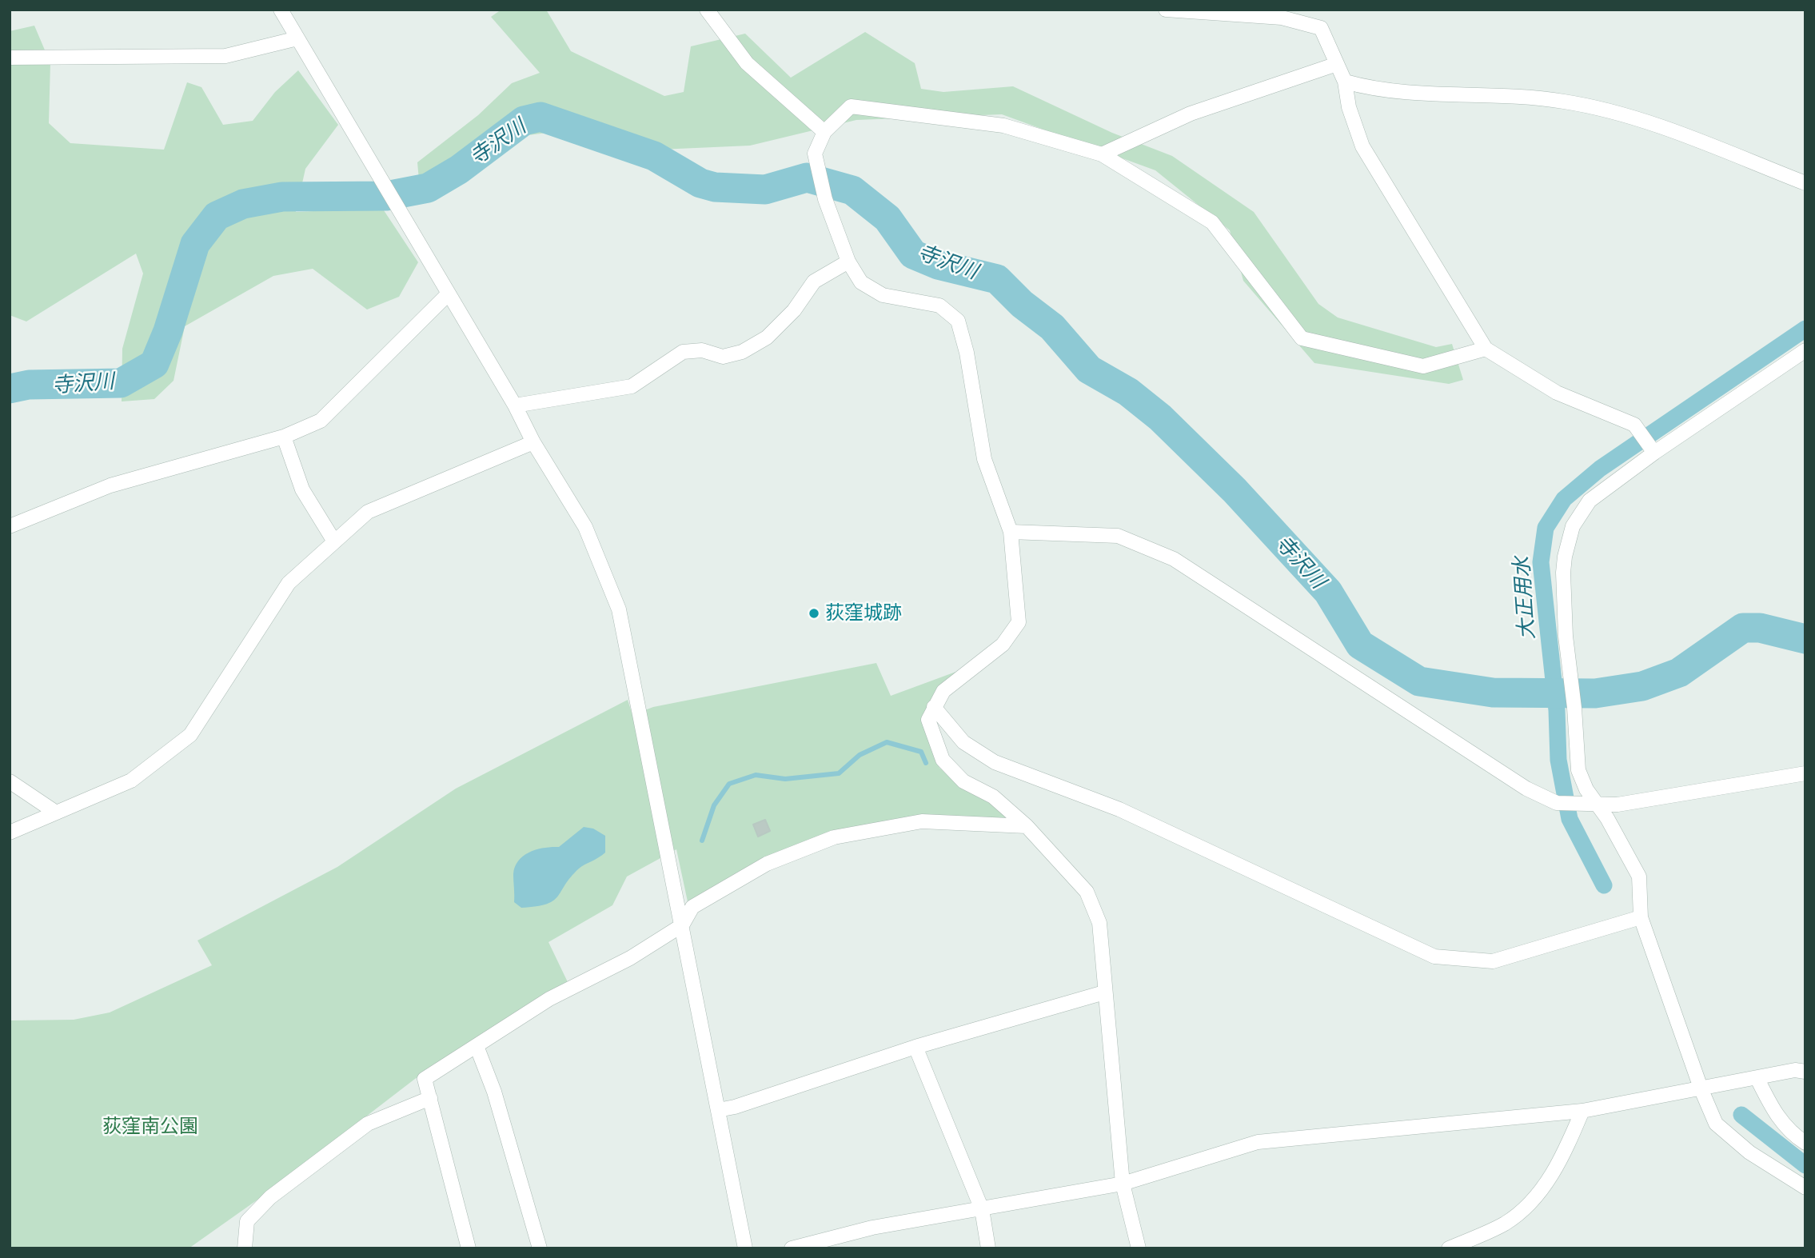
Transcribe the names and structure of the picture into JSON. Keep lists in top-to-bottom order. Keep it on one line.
{"water":["寺沢川","大正用水"],"parks":["荻窪南公園"],"places":["荻窪城跡"]}
